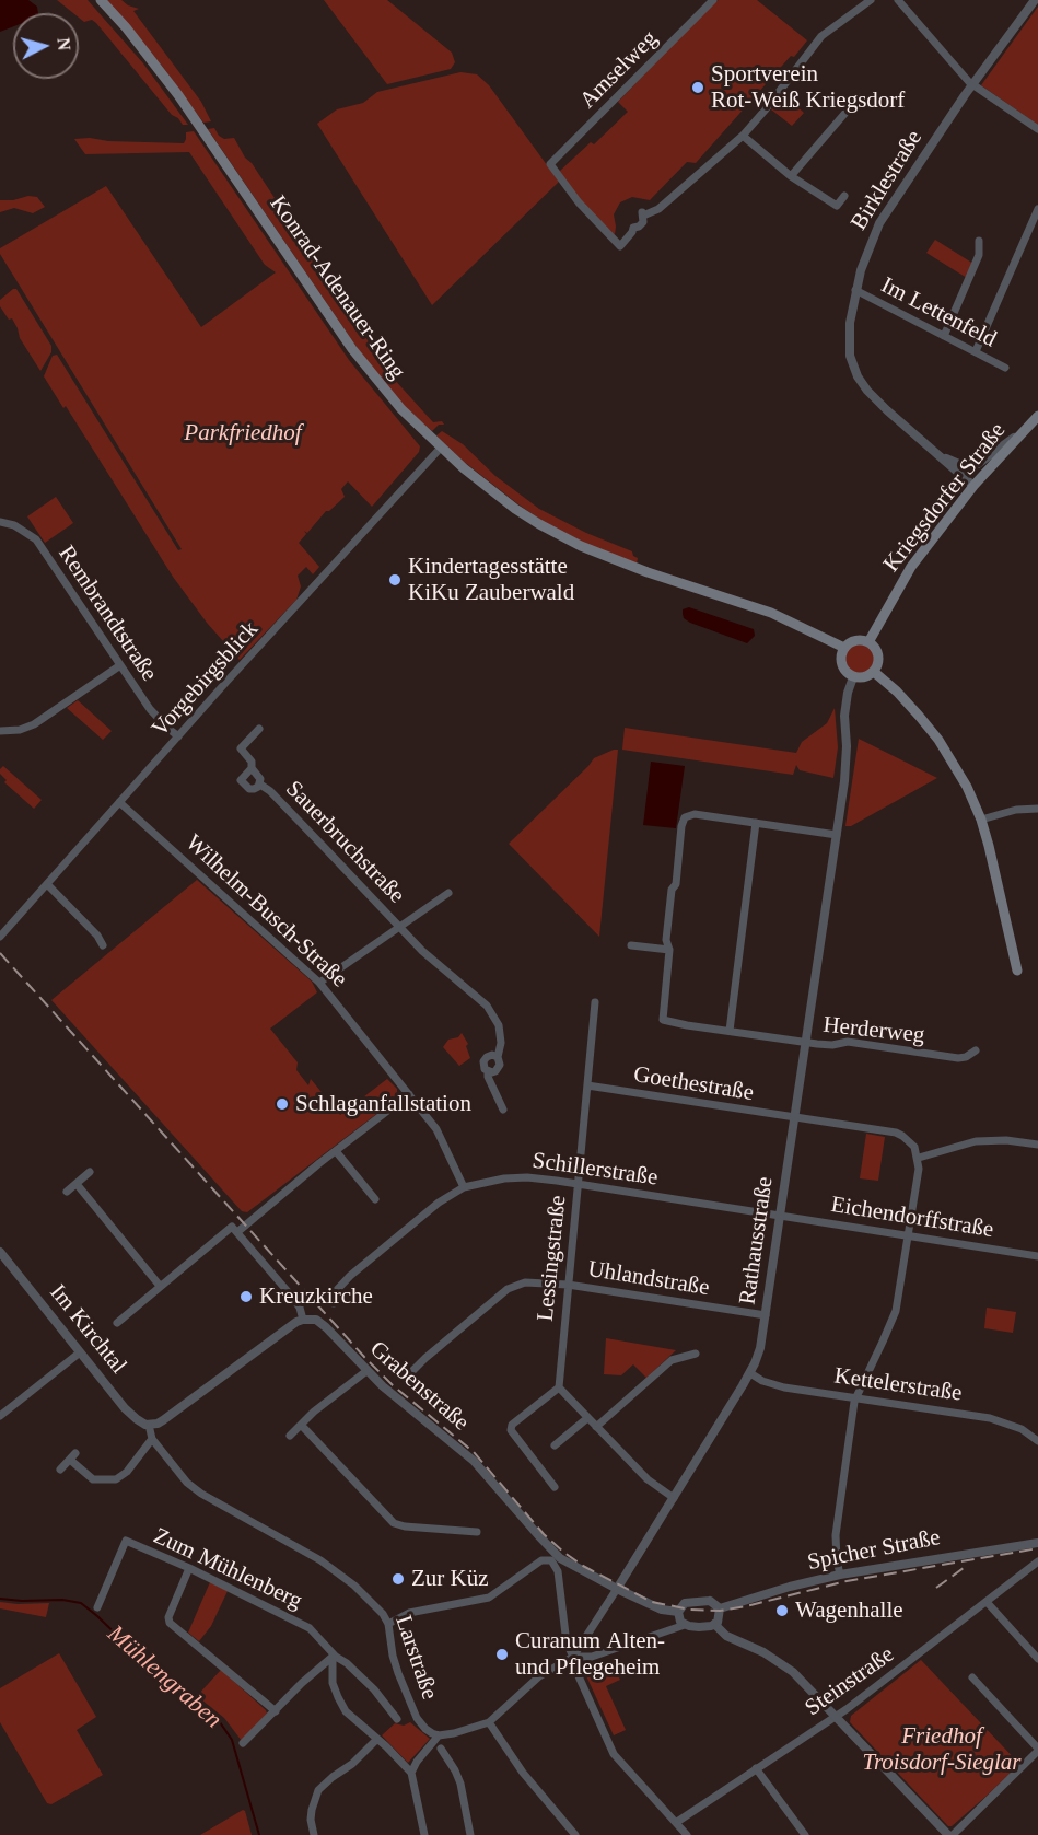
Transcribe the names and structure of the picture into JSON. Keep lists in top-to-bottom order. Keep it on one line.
{"streets":{"main road":["Konrad-Adenauer-Ring","Kriegsdorfer Straße"],"street":["Amselweg","Birklestraße","Im Lettenfeld","Rembrandtstraße","Vorgebirgsblick","Sauerbruchstraße","Wilhelm-Busch-Straße","Herderweg","Goethestraße","Schillerstraße","Eichendorffstraße","Rathausstraße","Lessingstraße","Uhlandstraße","Im Kirchtal","Kettelerstraße","Grabenstraße","Spicher Straße","Zum Mühlenberg","Larstraße","Steinstraße"]},"crossings":[["Birklestraße","Im Lettenfeld"],["Birklestraße","Kriegsdorfer Straße"],["Konrad-Adenauer-Ring","Kriegsdorfer Straße"],["Konrad-Adenauer-Ring","Vorgebirgsblick"],["Konrad-Adenauer-Ring","Rathausstraße"],["Kriegsdorfer Straße","Rathausstraße"],["Rembrandtstraße","Vorgebirgsblick"],["Vorgebirgsblick","Wilhelm-Busch-Straße"],["Wilhelm-Busch-Straße","Schillerstraße"],["Herderweg","Rathausstraße"],["Goethestraße","Rathausstraße"],["Goethestraße","Lessingstraße"],["Schillerstraße","Eichendorffstraße"],["Schillerstraße","Rathausstraße"],["Schillerstraße","Lessingstraße"],["Eichendorffstraße","Rathausstraße"],["Rathausstraße","Uhlandstraße"],["Rathausstraße","Kettelerstraße"],["Rathausstraße","Grabenstraße"],["Lessingstraße","Uhlandstraße"],["Im Kirchtal","Larstraße"],["Grabenstraße","Spicher Straße"]],"water":["Mühlengraben"],"parks":["Parkfriedhof","Friedhof Troisdorf-Sieglar"],"places":["Sportverein Rot-Weiß Kriegsdorf","Kindertagesstätte KiKu Zauberwald","Schlaganfallstation","Kreuzkirche","Zur Küz","Wagenhalle","Curanum Alten- und Pflegeheim"],"north":"right"}
